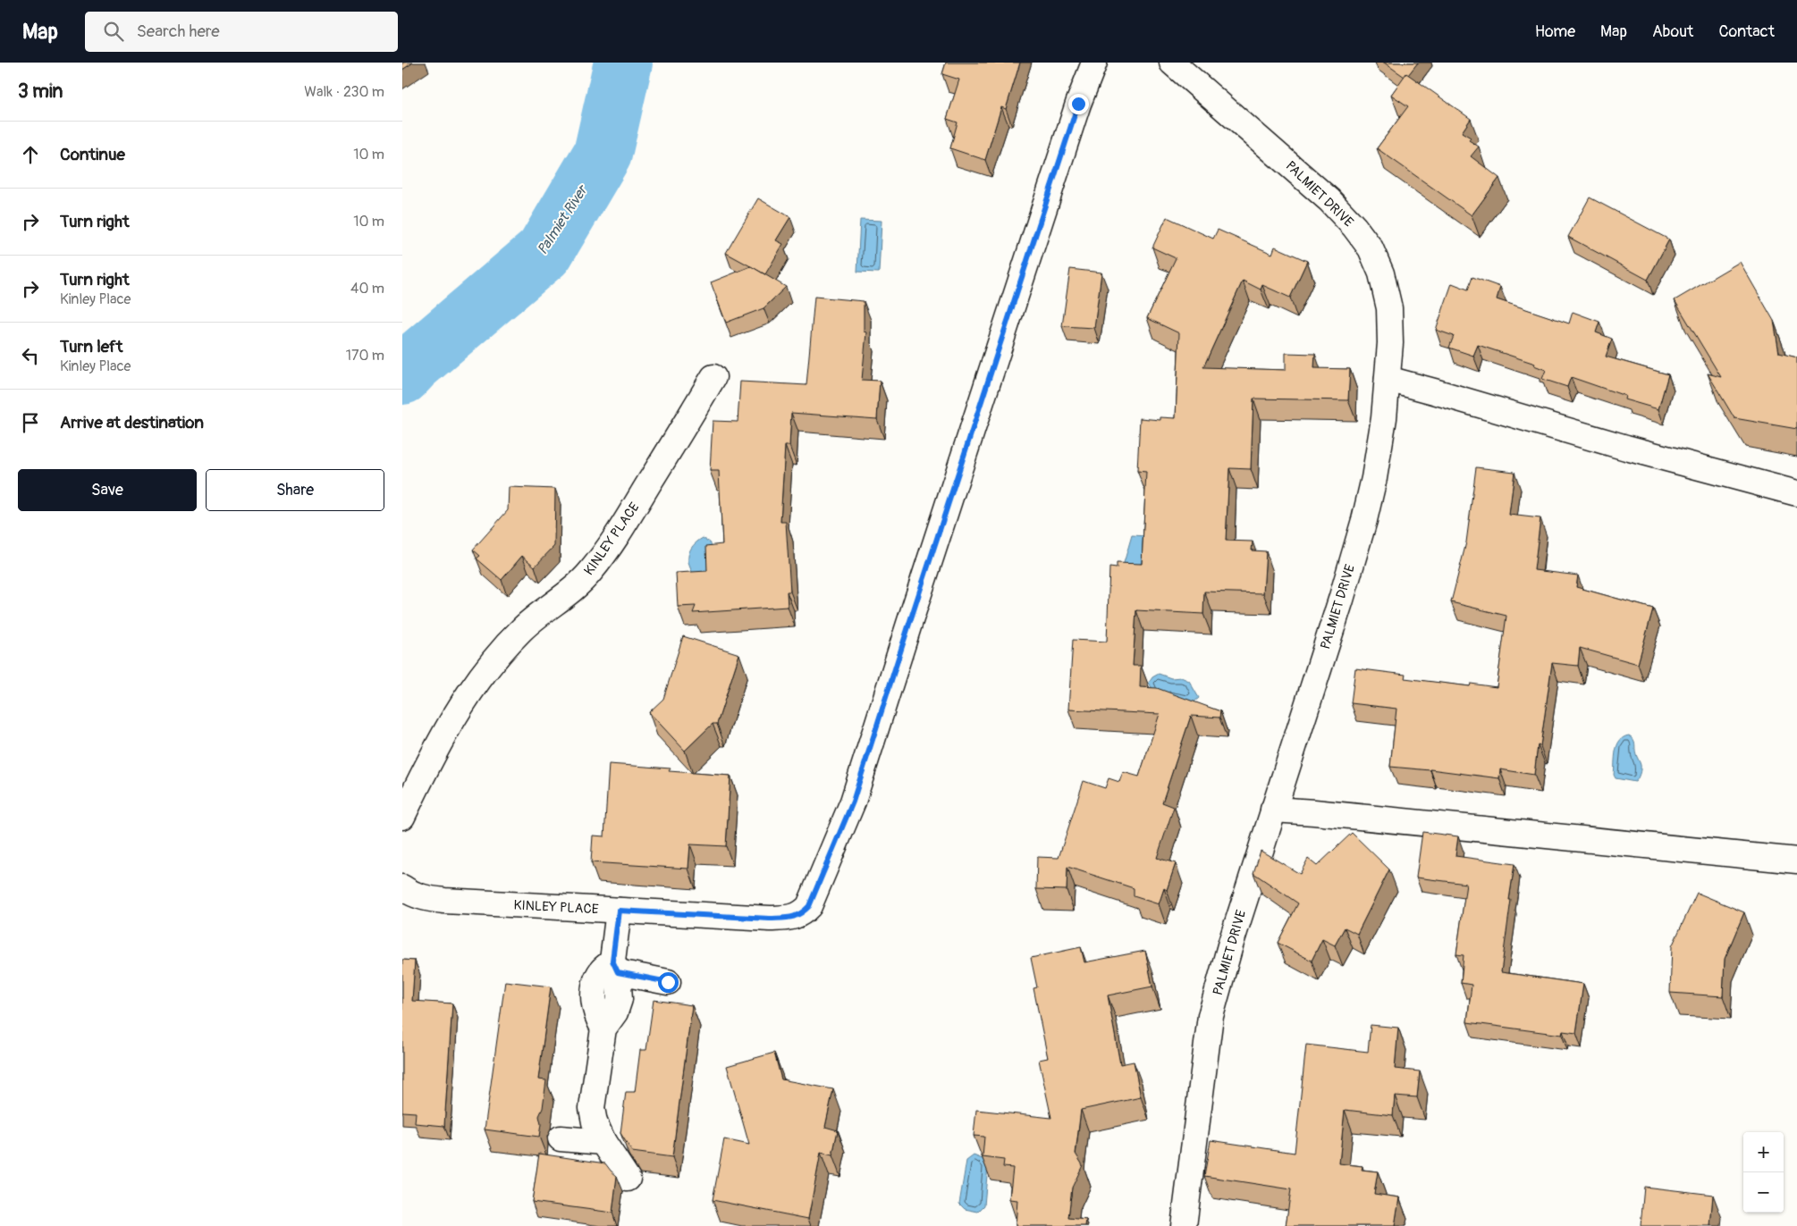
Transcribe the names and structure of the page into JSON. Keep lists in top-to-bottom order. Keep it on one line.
{"streets":{"street":["PALMIET DRIVE","KINLEY PLACE"]},"water":["Palmiet River"],"page":{"header":"Map","search":"Search here","nav":["Home","Map","About","Contact"],"heading":["3 min","Walk · 230 m"],"list":[["Continue","10 m"],["Turn right","10 m"],["Turn right","Kinley Place","40 m"],["Turn left","Kinley Place","170 m"],"Arrive at destination"],"buttons":["Save","Share"],"map_buttons":["+","−"]}}
